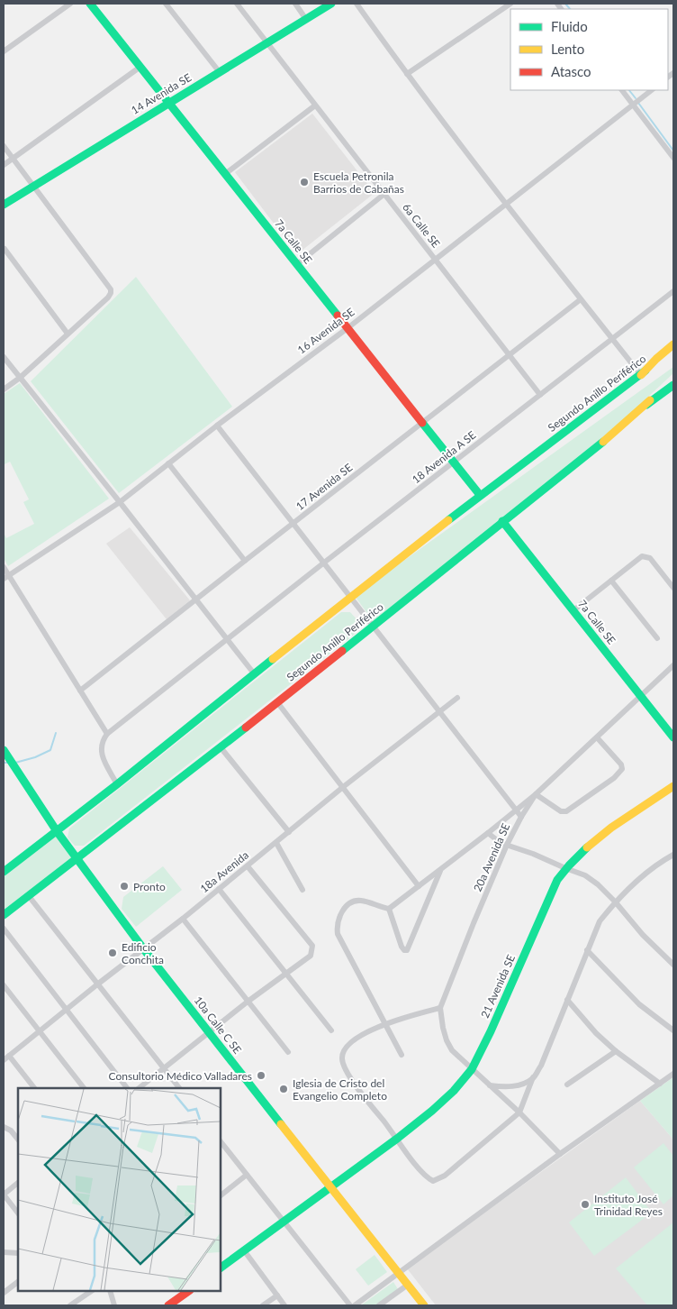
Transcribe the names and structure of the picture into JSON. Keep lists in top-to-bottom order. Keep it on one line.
{"streets":{"main road":["14 Avenida SE","7a Calle SE","Segundo Anillo Periférico","21 Avenida SE","10a Calle C SE"],"street":["6a Calle SE","16 Avenida SE","18 Avenida A SE","17 Avenida SE","20a Avenida SE","18a Avenida"]},"crossings":[["14 Avenida SE","6a Calle SE"],["14 Avenida SE","7a Calle SE"],["6a Calle SE","16 Avenida SE"],["6a Calle SE","18 Avenida A SE"],["6a Calle SE","17 Avenida SE"],["7a Calle SE","16 Avenida SE"],["7a Calle SE","Segundo Anillo Periférico"],["7a Calle SE","18 Avenida A SE"],["7a Calle SE","17 Avenida SE"],["7a Calle SE","20a Avenida SE"],["Segundo Anillo Periférico","10a Calle C SE"],["18a Avenida","10a Calle C SE"],["21 Avenida SE","10a Calle C SE"]],"places":["Escuela Petronila Barrios de Cabañas","Pronto","Edificio Conchita","Consultorio Médico Valladares","Iglesia de Cristo del Evangelio Completo","Instituto José Trinidad Reyes"],"legend":["Fluido","Lento","Atasco"]}
